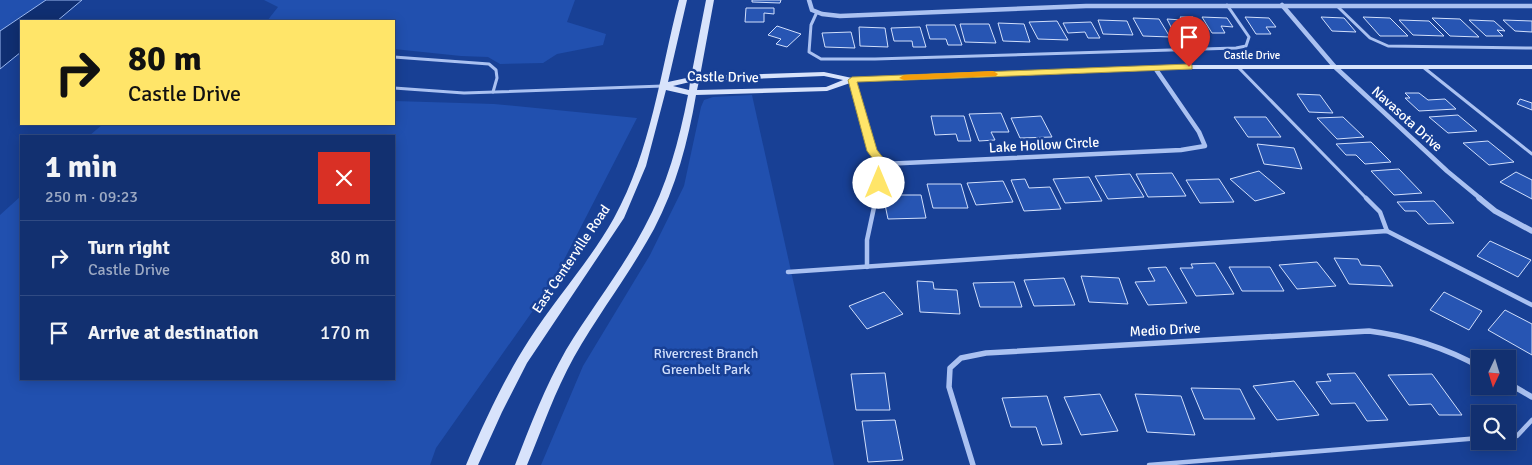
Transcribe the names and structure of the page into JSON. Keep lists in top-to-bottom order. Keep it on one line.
{"streets":{"main road":["Castle Drive","East Centerville Road"],"street":["Navasota Drive","Lake Hollow Circle","Medio Drive"]},"crossings":[["Castle Drive","Navasota Drive"],["Castle Drive","Lake Hollow Circle"],["Castle Drive","East Centerville Road"]],"parks":["Rivercrest Branch Greenbelt Park"],"north":"bottom","page":{"turn":["80 m","Castle Drive"],"heading":["1 min","250 m · 09:23"],"list":[{"name":"Turn right","note":"Castle Drive","value":"80 m"},{"name":"Arrive at destination","value":"170 m"}]}}
